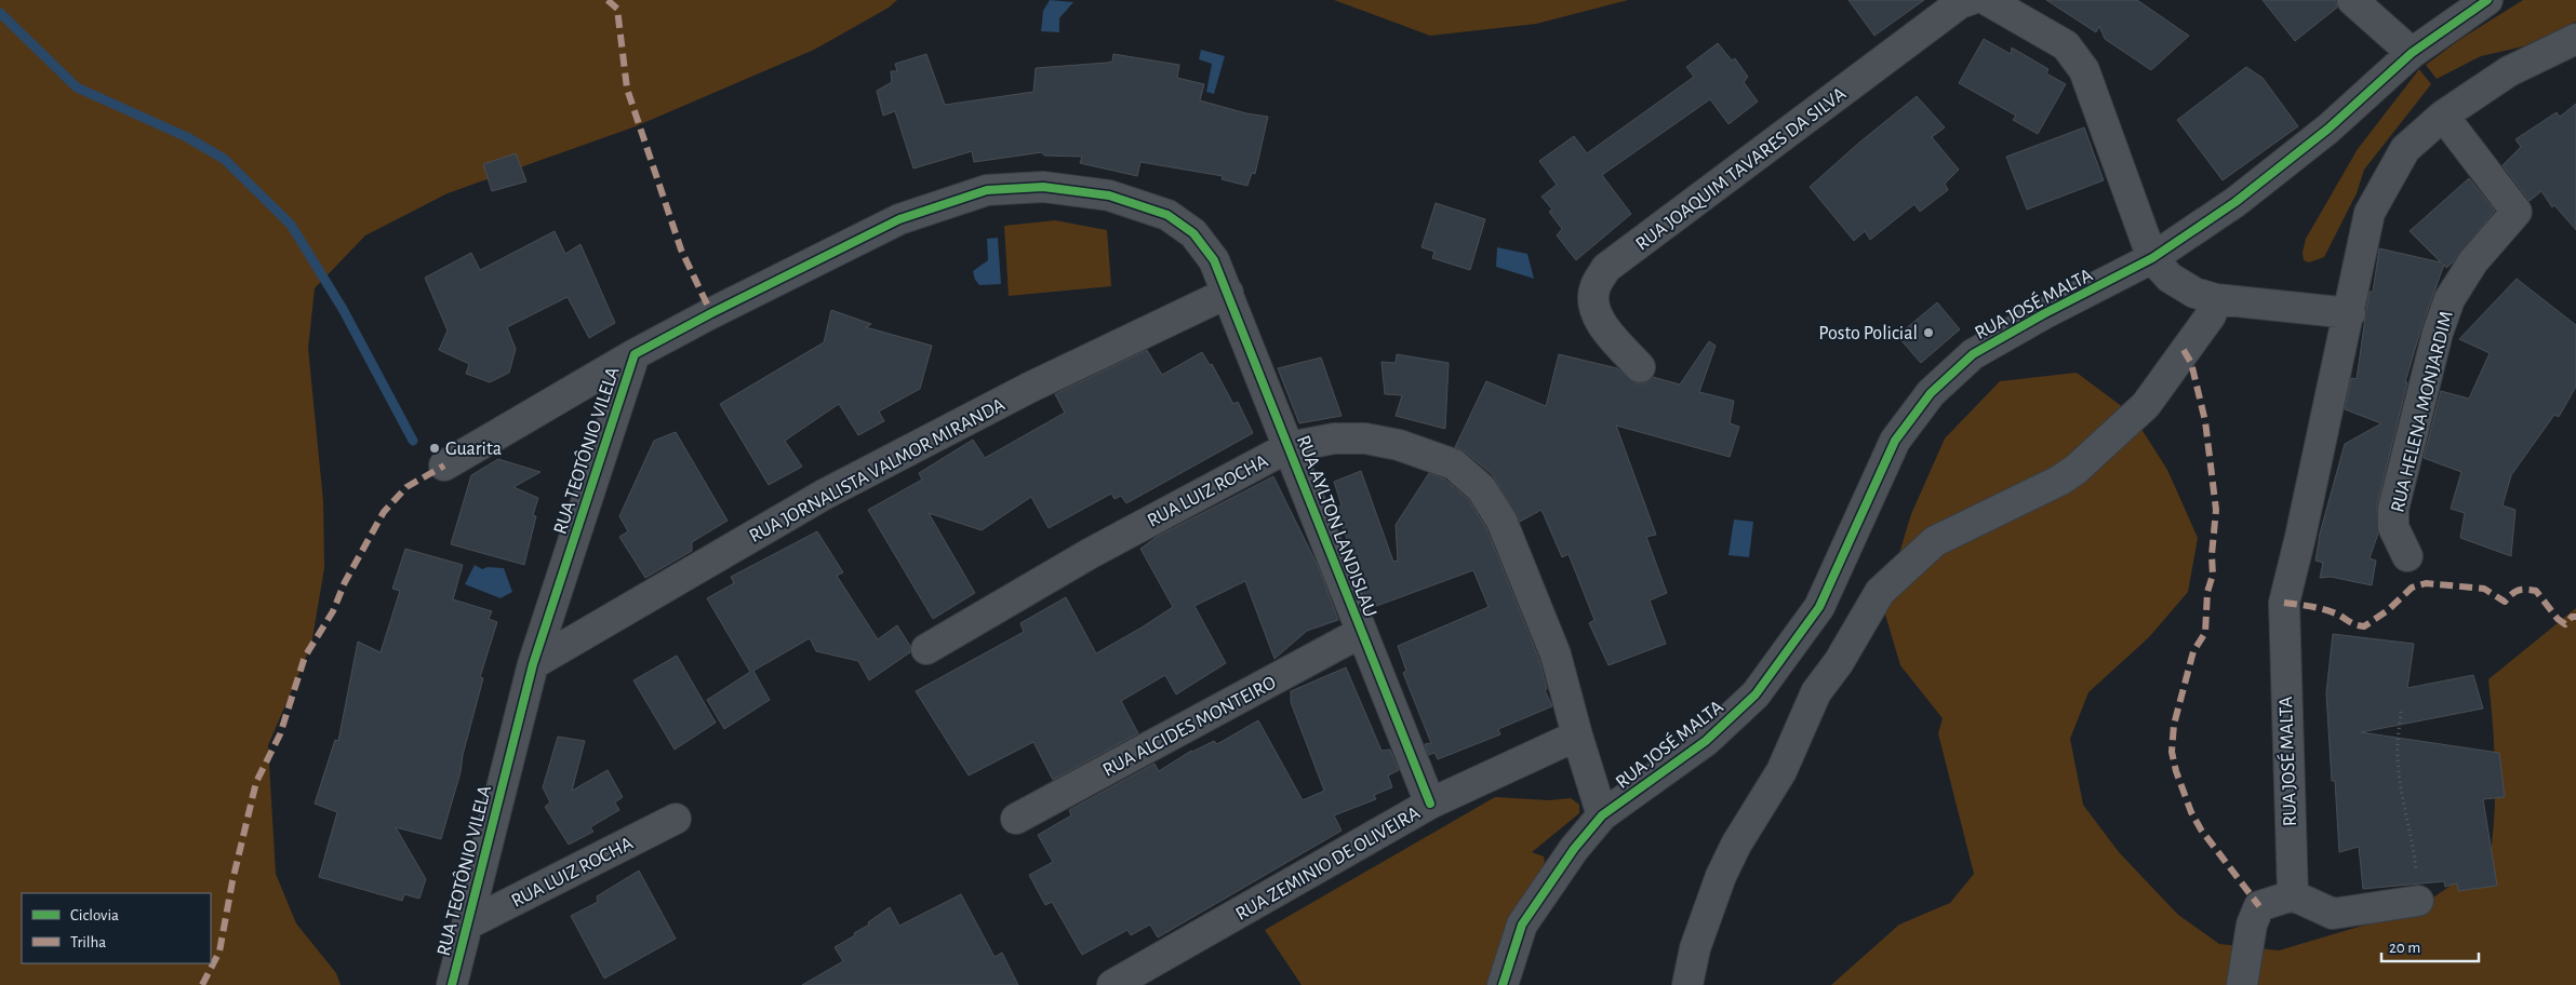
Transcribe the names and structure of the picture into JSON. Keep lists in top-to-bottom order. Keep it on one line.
{"streets":{"street":["RUA JOAQUIM TAVARES DA SILVA","RUA JOSÉ MALTA","RUA HELENA MONJARDIM","RUA TEOTÔNIO VILELA","RUA JORNALISTA VALMOR MIRANDA","RUA LUIZ ROCHA","RUA AYLTON LANDISLAU","RUA ALCIDES MONTEIRO","RUA ZEMINIO DE OLIVEIRA"]},"crossings":[["RUA JOSÉ MALTA","RUA HELENA MONJARDIM"],["RUA JOSÉ MALTA","RUA LUIZ ROCHA"],["RUA TEOTÔNIO VILELA","RUA JORNALISTA VALMOR MIRANDA"],["RUA TEOTÔNIO VILELA","RUA LUIZ ROCHA"],["RUA TEOTÔNIO VILELA","RUA AYLTON LANDISLAU"],["RUA JORNALISTA VALMOR MIRANDA","RUA AYLTON LANDISLAU"],["RUA LUIZ ROCHA","RUA AYLTON LANDISLAU"],["RUA LUIZ ROCHA","RUA ZEMINIO DE OLIVEIRA"],["RUA AYLTON LANDISLAU","RUA ALCIDES MONTEIRO"],["RUA AYLTON LANDISLAU","RUA ZEMINIO DE OLIVEIRA"]],"places":["Posto Policial","Guarita"],"legend":["Ciclovia","Trilha"],"scale_bar":"20 m"}
